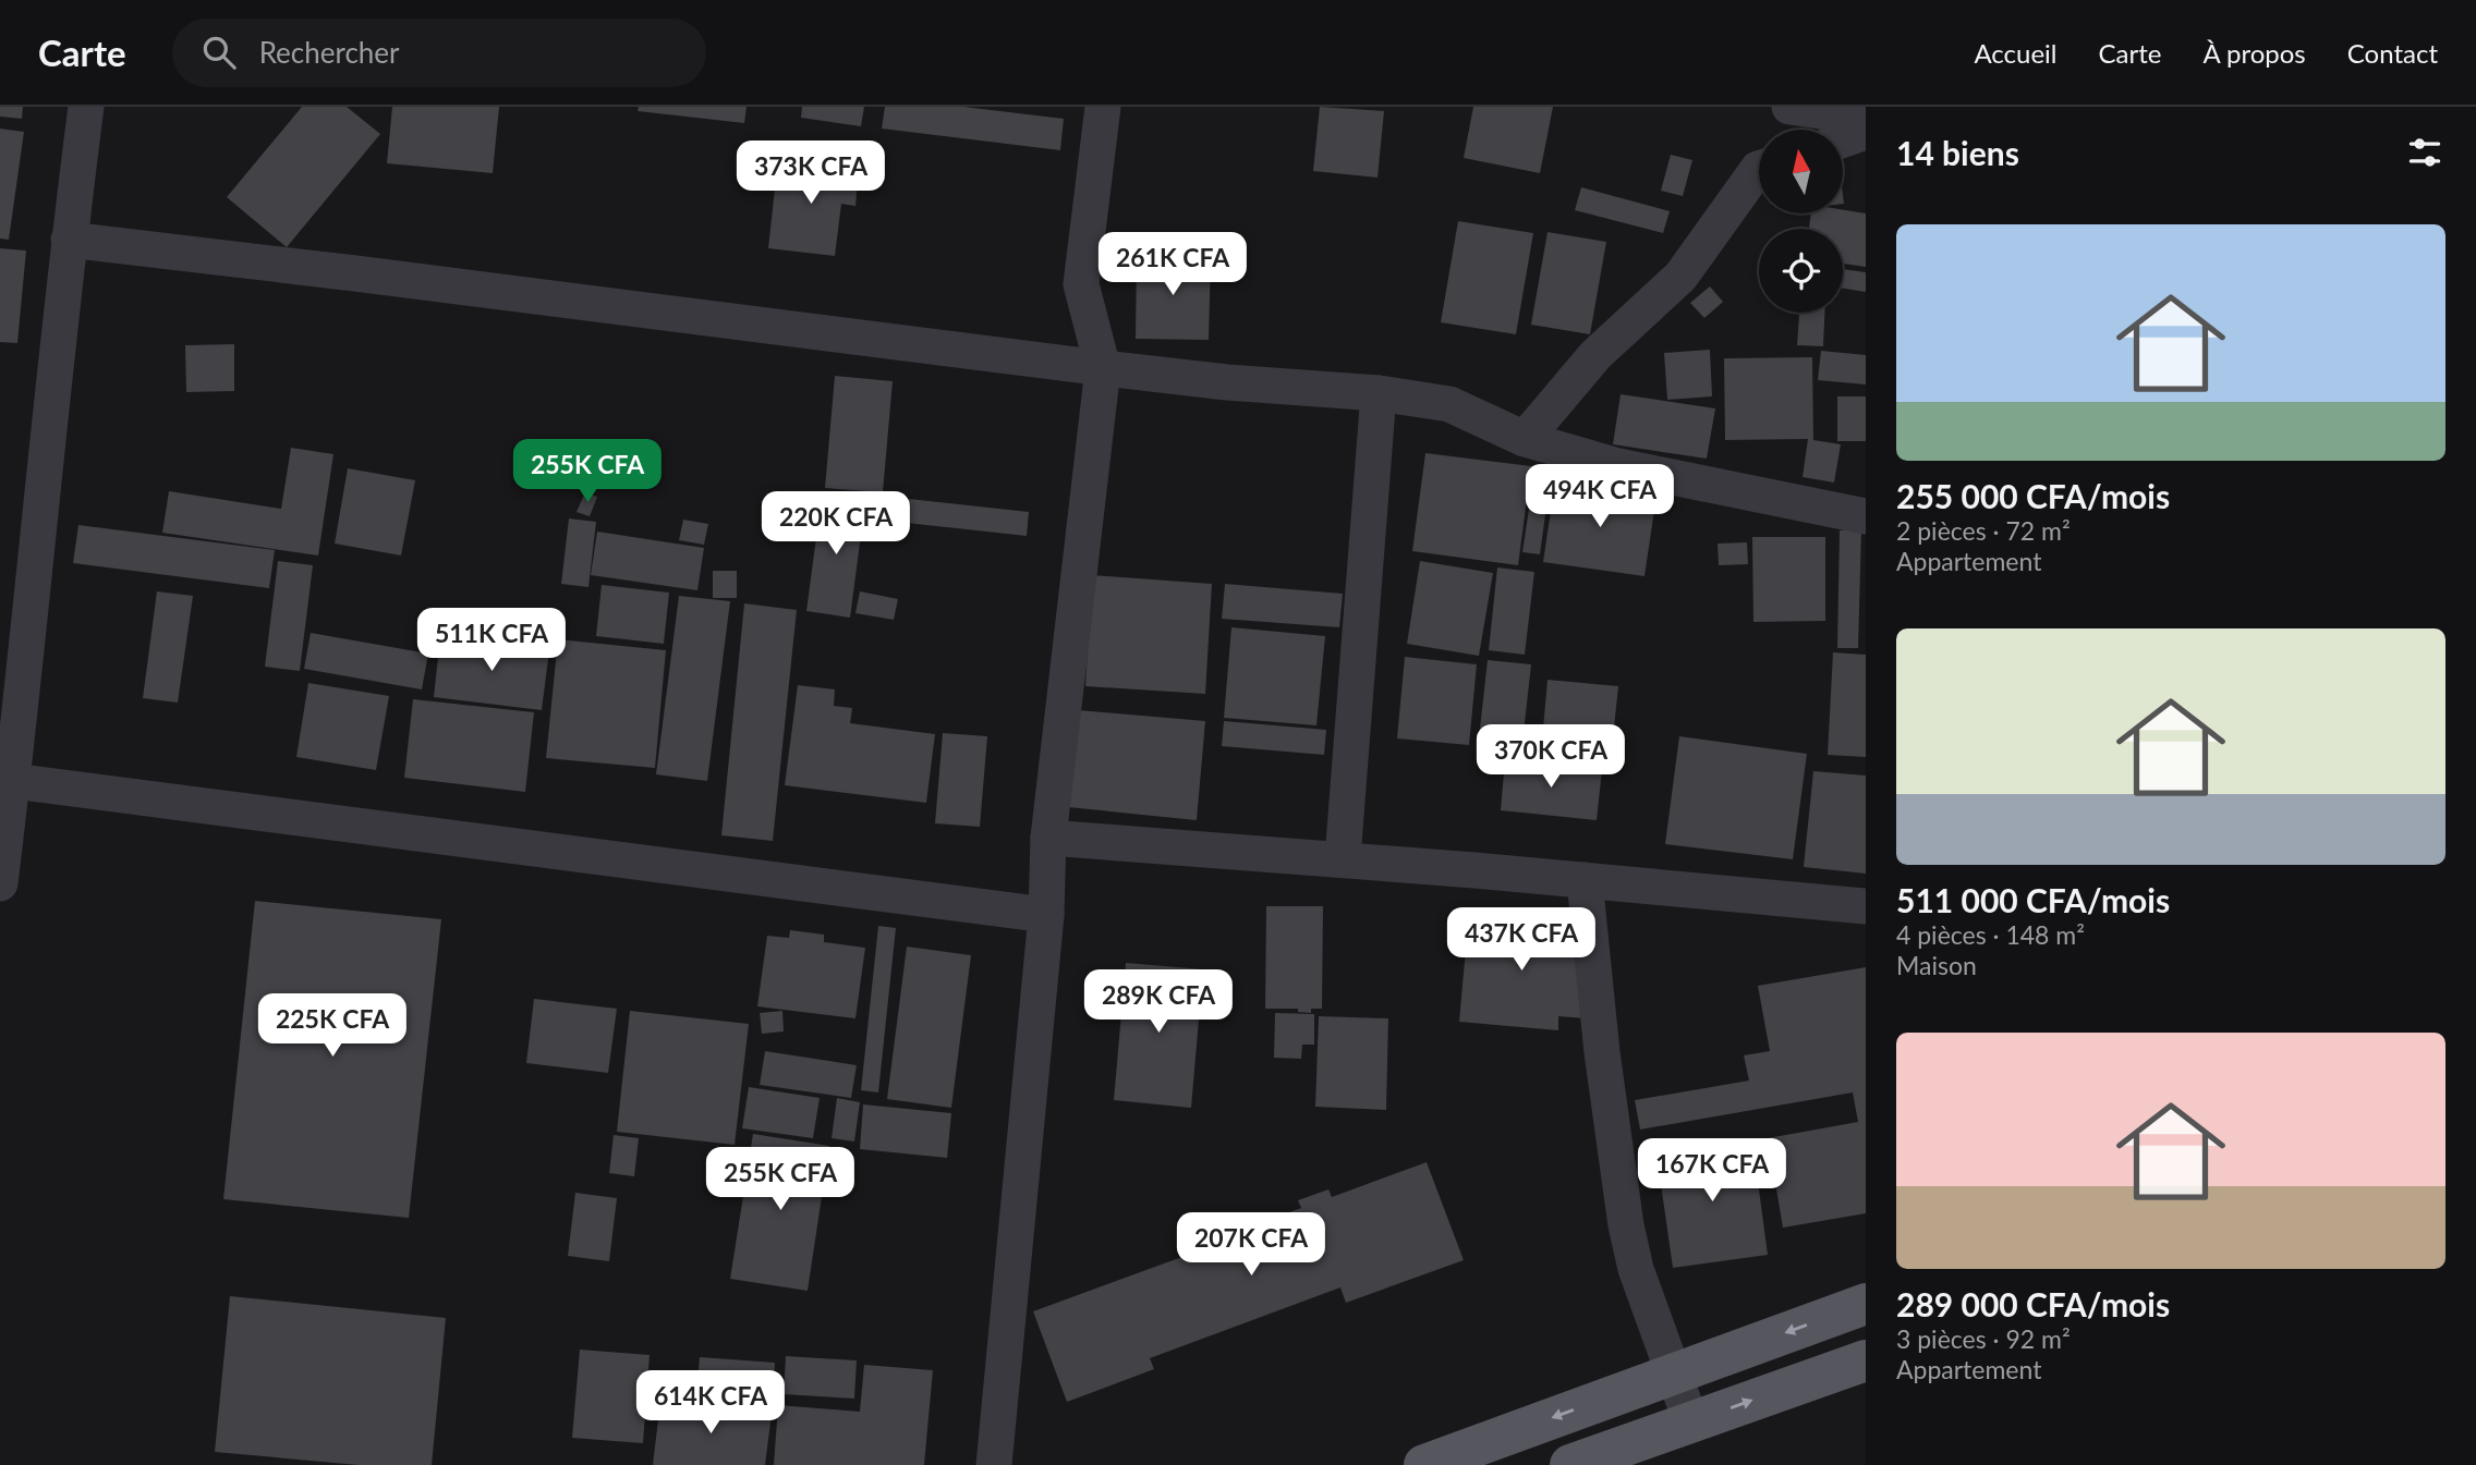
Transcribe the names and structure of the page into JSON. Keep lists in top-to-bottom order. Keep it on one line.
{"north":"top","page":{"header":"Carte","search":"Rechercher","nav":["Accueil","Carte","À propos","Contact"],"heading":"14 biens","price":["373K CFA","261K CFA","255K CFA","494K CFA","220K CFA","511K CFA","370K CFA","437K CFA","289K CFA","225K CFA","167K CFA","255K CFA","207K CFA","614K CFA"],"list":[{"name":"255 000 CFA/mois","note":"2 pièces · 72 m² · Appartement"},{"name":"511 000 CFA/mois","note":"4 pièces · 148 m² · Maison"},{"name":"289 000 CFA/mois","note":"3 pièces · 92 m² · Appartement"}]}}
